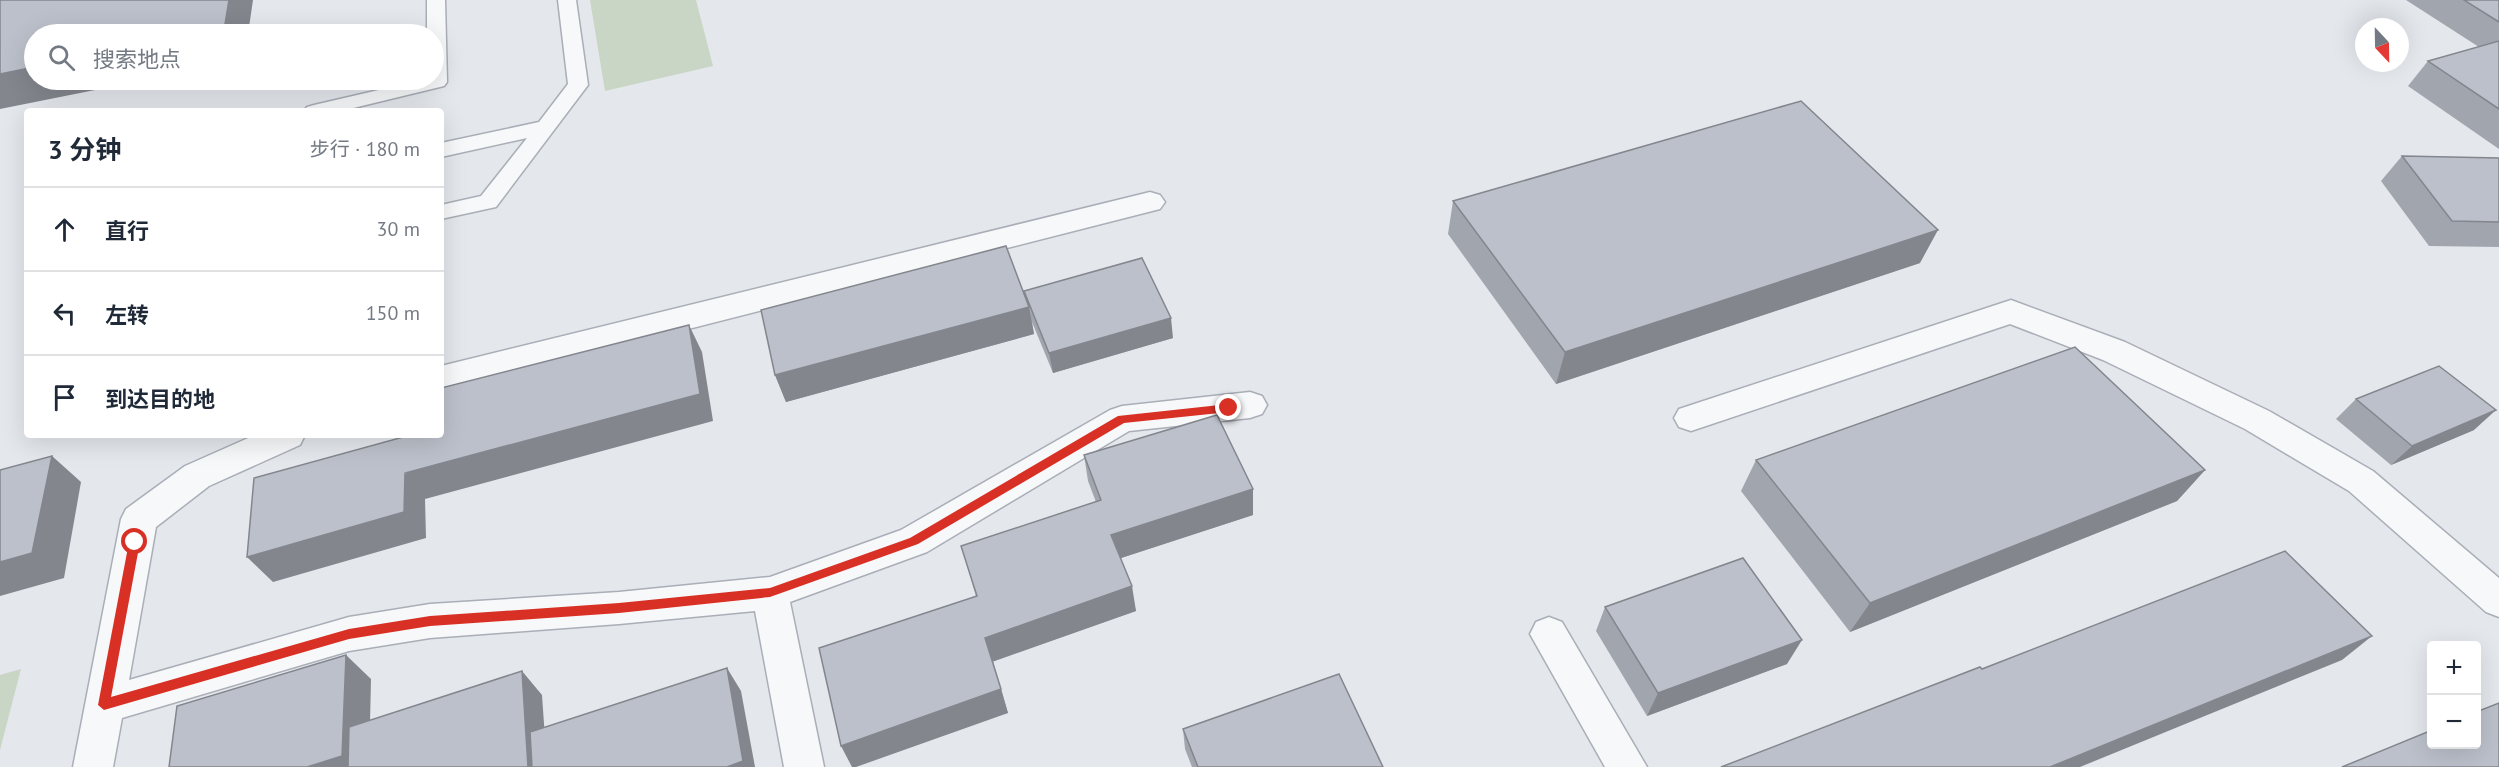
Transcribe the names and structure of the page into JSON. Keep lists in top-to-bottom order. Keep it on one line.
{"north":"bottom","page":{"search":"搜索地点","heading":["3 分钟","步行 · 180 m"],"list":[["直行","30 m"],["左转","150 m"],"到达目的地"],"map_buttons":["+","−"]}}
